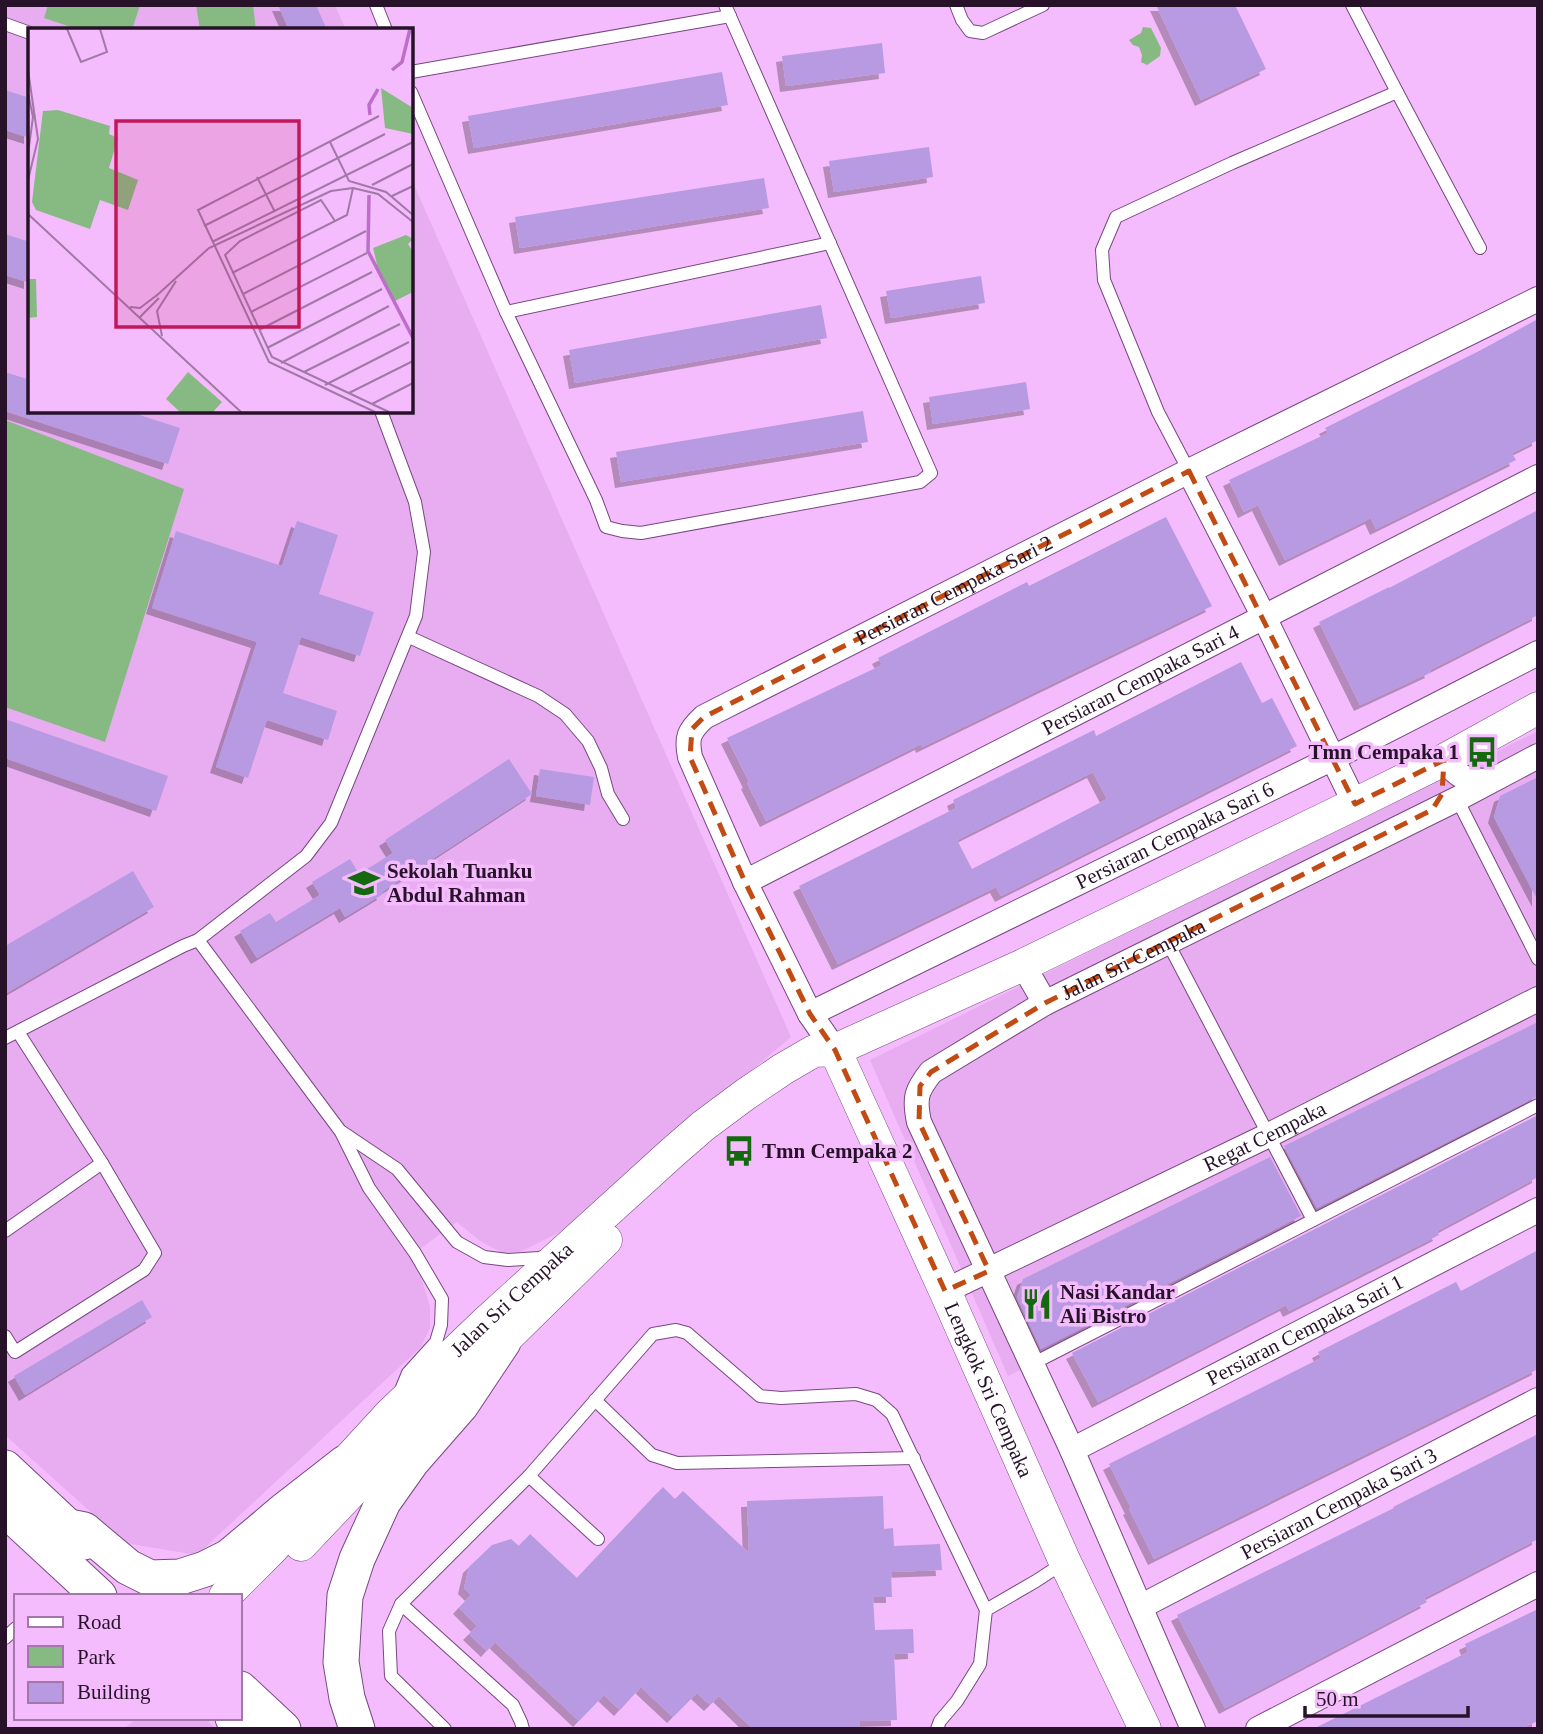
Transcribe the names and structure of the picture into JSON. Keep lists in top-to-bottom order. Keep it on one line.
{"streets":{"street":["Persiaran Cempaka Sari 2","Persiaran Cempaka Sari 4","Persiaran Cempaka Sari 6","Jalan Sri Cempaka","Regat Cempaka","Persiaran Cempaka Sari 1","Lengkok Sri Cempaka","Persiaran Cempaka Sari 3"]},"crossings":[["Persiaran Cempaka Sari 2","Persiaran Cempaka Sari 4"],["Persiaran Cempaka Sari 2","Persiaran Cempaka Sari 6"],["Persiaran Cempaka Sari 2","Jalan Sri Cempaka"],["Persiaran Cempaka Sari 2","Lengkok Sri Cempaka"],["Jalan Sri Cempaka","Regat Cempaka"],["Jalan Sri Cempaka","Lengkok Sri Cempaka"],["Regat Cempaka","Lengkok Sri Cempaka"]],"places":{"bus stop":["Tmn Cempaka 1","Tmn Cempaka 2"],"school or university":["Sekolah Tuanku Abdul Rahman"],"restaurant":["Nasi Kandar Ali Bistro"]},"legend":["Road","Park","Building"],"scale_bar":"50 m"}
